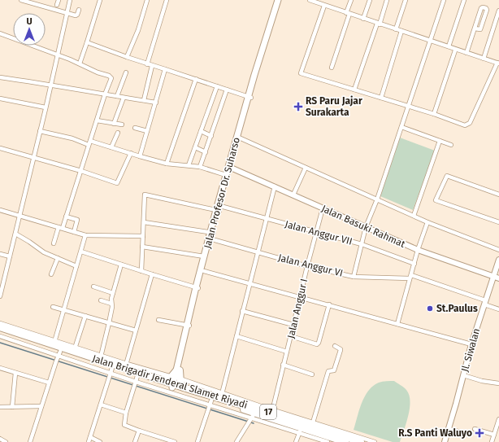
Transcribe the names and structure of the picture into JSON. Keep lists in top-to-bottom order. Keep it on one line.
{"streets":{"highway":["Jalan Brigadir Jenderal Slamet Riyadi","17"],"main road":["Jalan Profesor Dr. Suharso"],"street":["Jalan Basuki Rahmat","Jalan Anggur VII","Jalan Anggur VI","Jalan Anggur I","Jl. Siwalan"]},"crossings":[["Jalan Profesor Dr. Suharso","Jalan Basuki Rahmat"],["Jalan Profesor Dr. Suharso","Jalan Anggur VII"],["Jalan Profesor Dr. Suharso","Jalan Anggur VI"],["Jalan Basuki Rahmat","Jalan Anggur I"],["Jalan Basuki Rahmat","Jl. Siwalan"],["Jalan Anggur VII","Jalan Anggur I"],["Jalan Anggur VI","Jalan Anggur I"],["Jalan Anggur VI","Jl. Siwalan"],["Jalan Anggur I","Jalan Brigadir Jenderal Slamet Riyadi"],["Jalan Brigadir Jenderal Slamet Riyadi","17"]],"places":{"health":["RS Paru Jajar Surakarta","R.S Panti Waluyo"],"other":["St.Paulus"]},"north":"top"}
